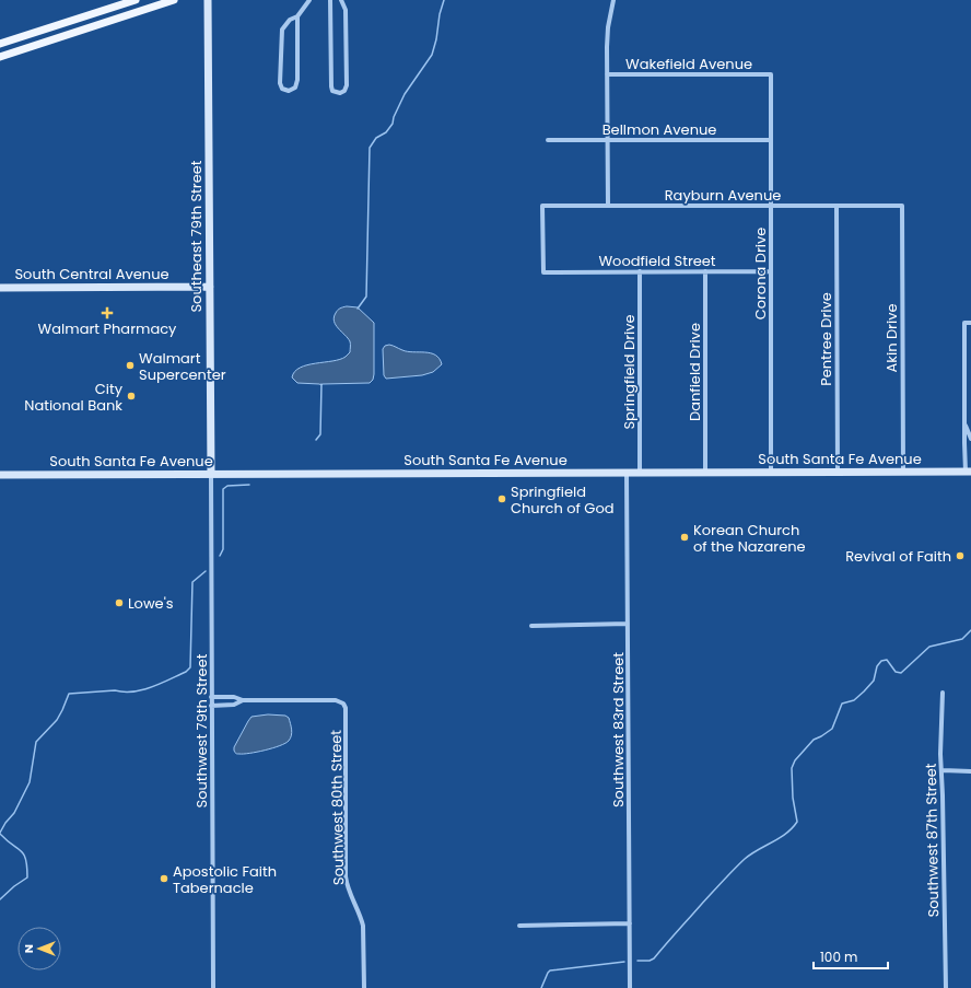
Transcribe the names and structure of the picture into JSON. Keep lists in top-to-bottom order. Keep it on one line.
{"streets":{"main road":["Southeast 79th Street","South Central Avenue","South Santa Fe Avenue"],"street":["Wakefield Avenue","Bellmon Avenue","Rayburn Avenue","Woodfield Street","Corona Drive","Akin Drive","Pentree Drive","Springfield Drive","Danfield Drive","Southwest 83rd Street","Southwest 79th Street","Southwest 80th Street","Southwest 87th Street"]},"crossings":[["Wakefield Avenue","Corona Drive"],["Bellmon Avenue","Corona Drive"],["Rayburn Avenue","Woodfield Street"],["Rayburn Avenue","Corona Drive"],["Rayburn Avenue","Akin Drive"],["Rayburn Avenue","Pentree Drive"],["Southeast 79th Street","South Central Avenue"],["Southeast 79th Street","South Santa Fe Avenue"],["Southeast 79th Street","Southwest 79th Street"],["Woodfield Street","Corona Drive"],["Woodfield Street","Springfield Drive"],["Woodfield Street","Danfield Drive"],["Corona Drive","South Santa Fe Avenue"],["Akin Drive","South Santa Fe Avenue"],["Pentree Drive","South Santa Fe Avenue"],["Springfield Drive","South Santa Fe Avenue"],["Danfield Drive","South Santa Fe Avenue"],["South Santa Fe Avenue","Southwest 83rd Street"],["South Santa Fe Avenue","Southwest 79th Street"]],"places":{"health":["Walmart Pharmacy"],"other":["Walmart Supercenter","City National Bank","Springfield Church of God","Korean Church of the Nazarene","Revival of Faith","Lowe's","Apostolic Faith Tabernacle"]},"scale_bar":"100 m","north":"left"}
